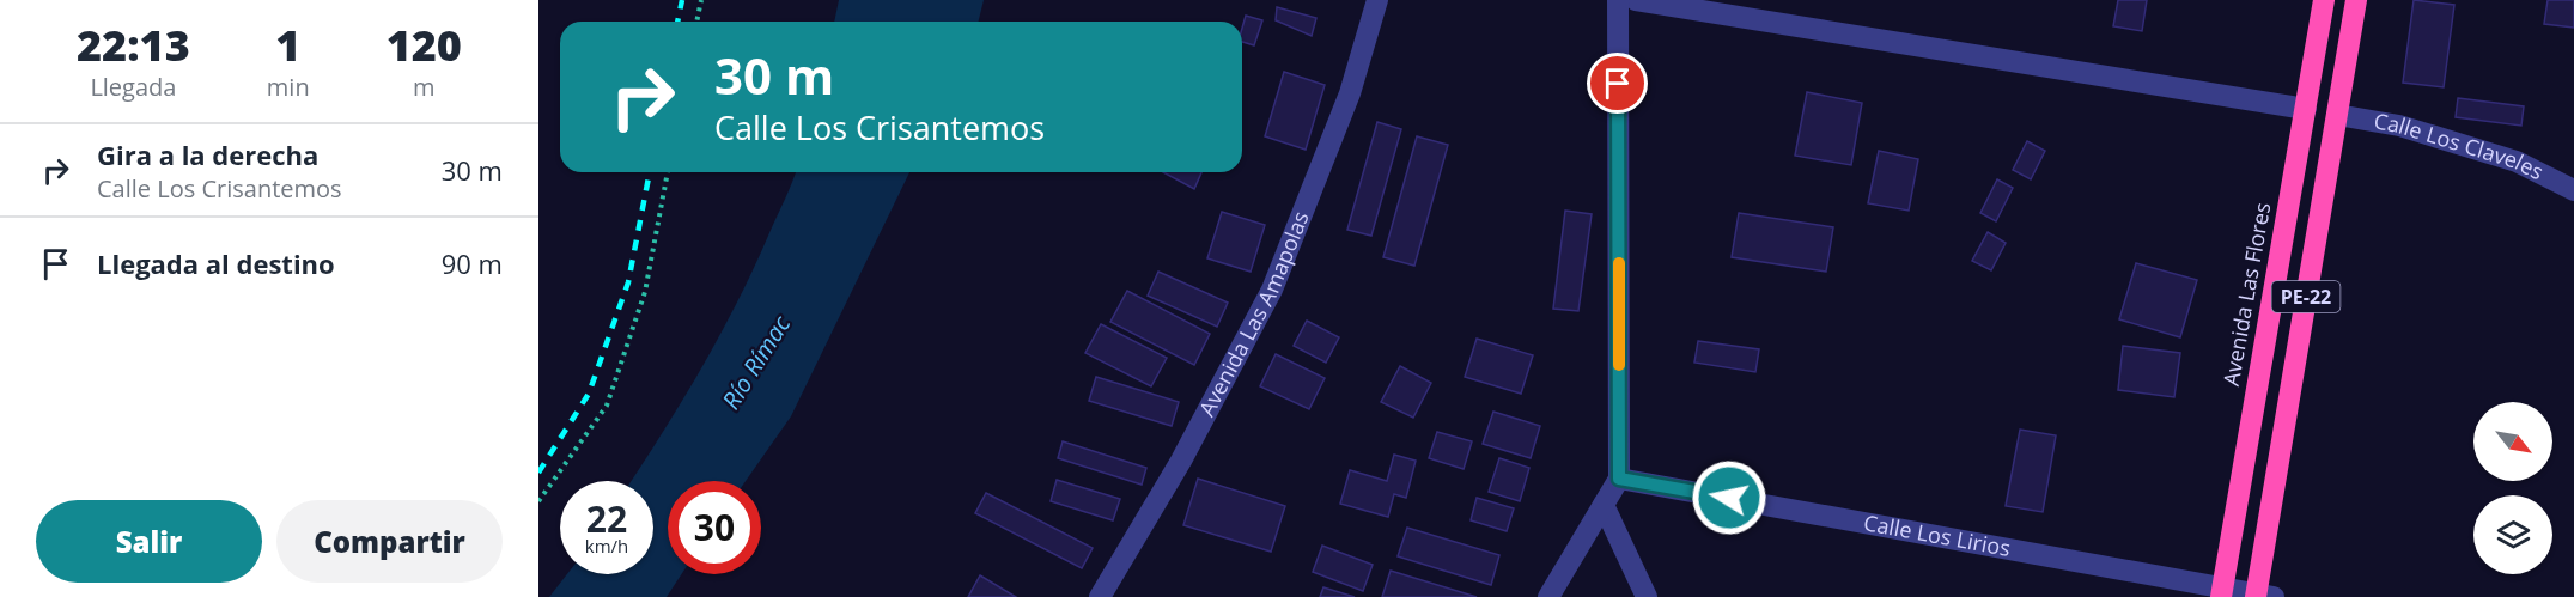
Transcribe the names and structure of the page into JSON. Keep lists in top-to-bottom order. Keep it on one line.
{"streets":{"highway":["Avenida Las Flores","PE-22"],"street":["Calle Los Claveles","Avenida Las Amapolas","Calle Los Lirios"]},"crossings":[["Calle Los Claveles","PE-22"],["Avenida Las Flores","Calle Los Lirios"],["PE-22","Calle Los Lirios"]],"water":["Río Rímac"],"north":"bottom right","page":{"eta":["22:13","Llegada","1","min","120","m"],"turn":["30 m","Calle Los Crisantemos"],"list":[{"name":"Gira a la derecha","note":"Calle Los Crisantemos","value":"30 m"},{"name":"Llegada al destino","value":"90 m"}],"speed":"22 km/h","limit":"30","buttons":["Salir","Compartir"]}}
